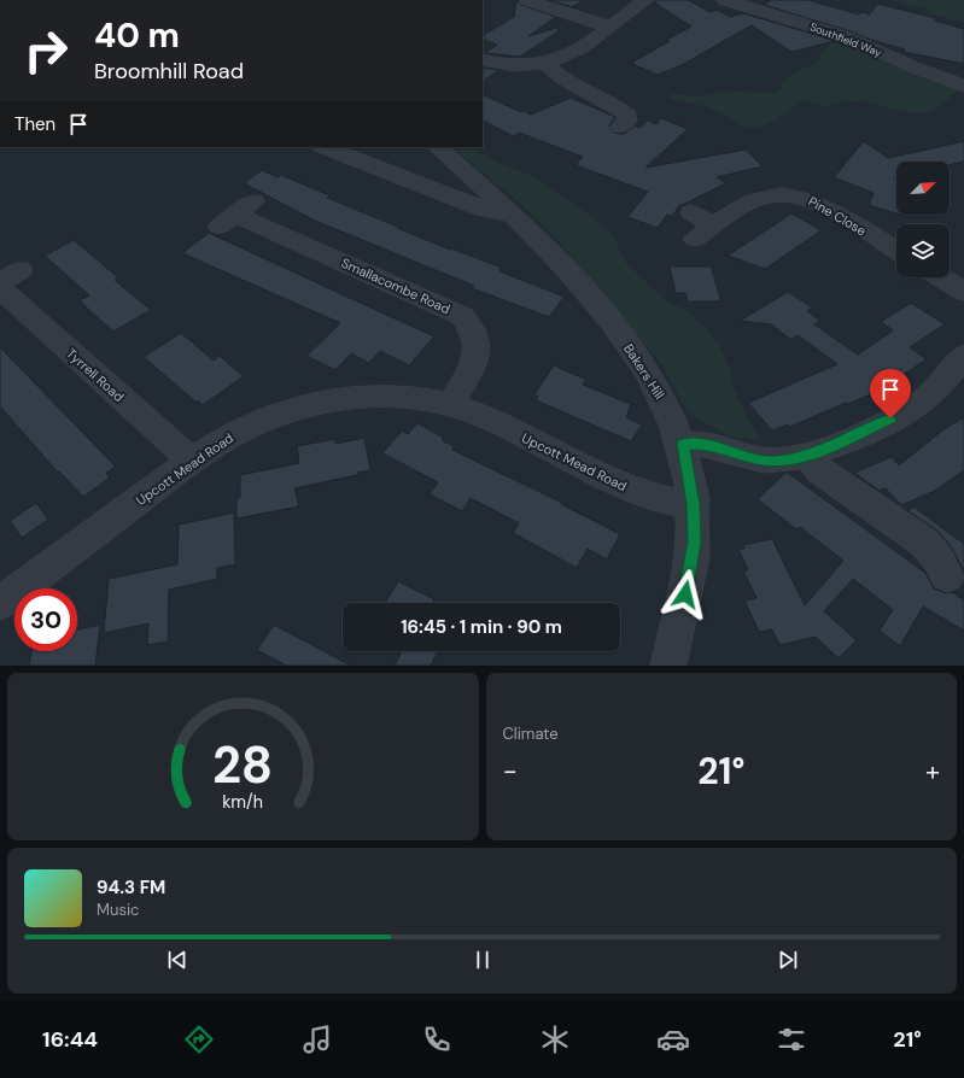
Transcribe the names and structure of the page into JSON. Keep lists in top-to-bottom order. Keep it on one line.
{"streets":{"street":["Southfield Way","Pine Close","Smallacombe Road","Bakers Hill","Tyrrell Road","Upcott Mead Road"]},"crossings":[["Smallacombe Road","Upcott Mead Road"],["Bakers Hill","Upcott Mead Road"],["Tyrrell Road","Upcott Mead Road"]],"north":"top right","page":{"turn":["40 m","Broomhill Road"],"then":"Then","limit":"30","trip":"16:45 · 1 min · 90 m","tile":"Climate","heat":["−","21°","+"],"song":["94.3 FM","Music"],"tabs":["16:44","21°"],"gauge":["28","km/h"]}}
